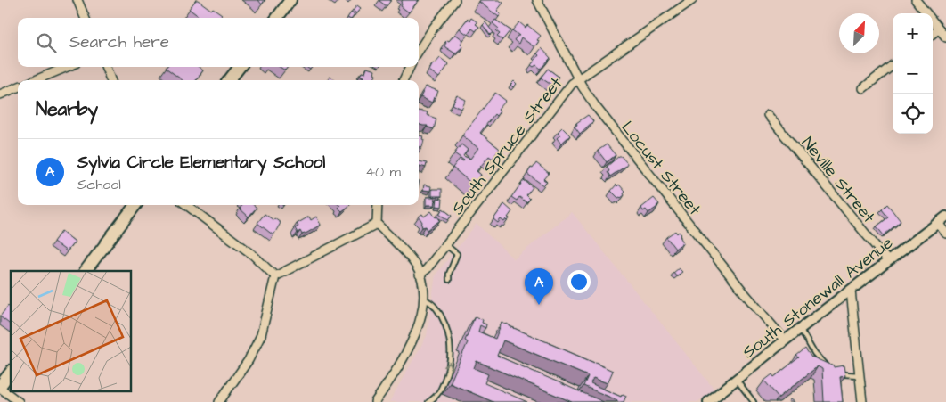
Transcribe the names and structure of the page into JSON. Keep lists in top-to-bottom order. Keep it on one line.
{"streets":{"street":["South Spruce Street","Locust Street","Neville Street","South Stonewall Avenue"]},"crossings":[["South Spruce Street","Locust Street"],["Locust Street","South Stonewall Avenue"],["Neville Street","South Stonewall Avenue"]],"north":"top right","page":{"map_buttons":["+","−"],"search":"Search here","heading":"Nearby","list":[{"mark":"A","name":"Sylvia Circle Elementary School","note":"School","value":"40 m"}],"pins":"A"}}
